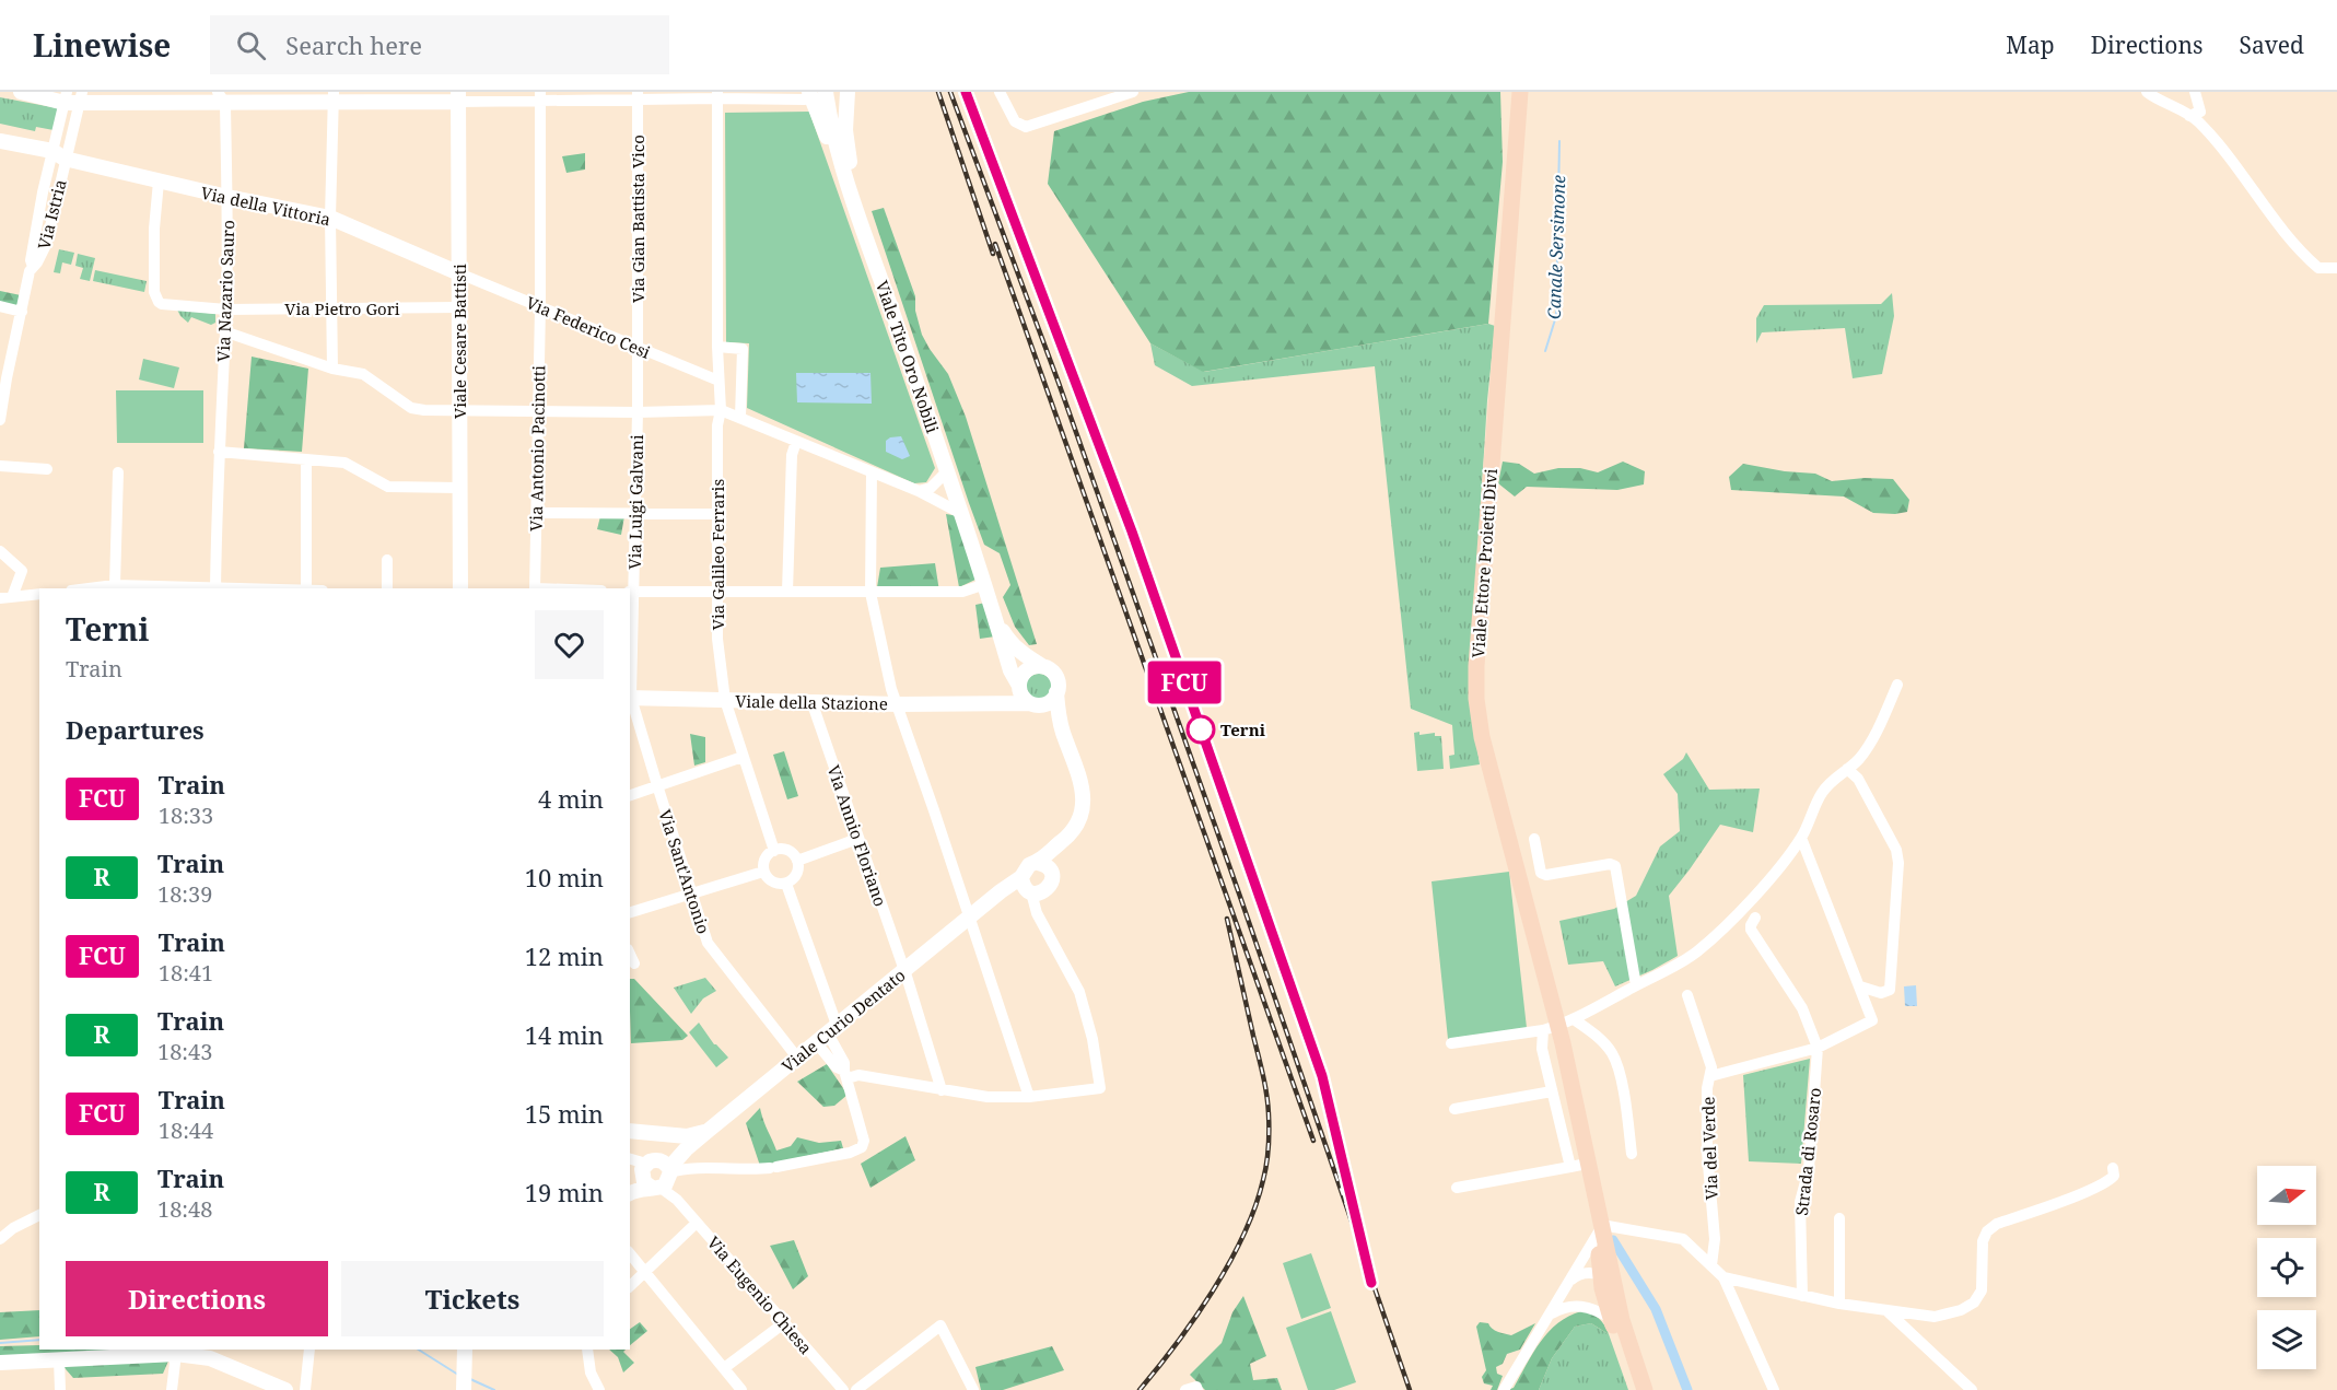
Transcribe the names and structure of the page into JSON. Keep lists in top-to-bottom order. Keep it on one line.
{"streets":{"main road":["Viale Ettore Proietti Divi"],"street":["Via della Vittoria","Via Istria","Via Gian Battista Vico","Via Nazario Sauro","Via Pietro Gori","Via Federico Cesi","Viale Cesare Battisti","Viale Tito Oro Nobili","Via Antonio Pacinotti","Via Luigi Galvani","Via Galileo Ferraris","Viale della Stazione","Via Annio Floriano","Via Sant'Antonio","Viale Curio Dentato","Via del Verde","Strada di Rosaro","Via Eugenio Chiesa"]},"crossings":[["Via della Vittoria","Via Istria"],["Via della Vittoria","Via Nazario Sauro"],["Via della Vittoria","Via Pietro Gori"],["Via della Vittoria","Via Federico Cesi"],["Via della Vittoria","Viale Cesare Battisti"],["Via Gian Battista Vico","Via Federico Cesi"],["Via Gian Battista Vico","Via Luigi Galvani"],["Via Nazario Sauro","Via Pietro Gori"],["Via Pietro Gori","Viale Cesare Battisti"],["Via Federico Cesi","Viale Cesare Battisti"],["Via Federico Cesi","Via Antonio Pacinotti"],["Via Federico Cesi","Via Luigi Galvani"],["Via Federico Cesi","Via Galileo Ferraris"],["Viale Tito Oro Nobili","Viale della Stazione"],["Via Luigi Galvani","Viale della Stazione"],["Via Luigi Galvani","Via Sant'Antonio"],["Via Galileo Ferraris","Viale della Stazione"],["Viale della Stazione","Via Annio Floriano"],["Viale della Stazione","Via Sant'Antonio"],["Via Annio Floriano","Viale Curio Dentato"],["Via Sant'Antonio","Viale Curio Dentato"],["Viale Curio Dentato","Via Eugenio Chiesa"]],"water":["Canale Sersimone"],"places":["Terni"],"north":"right","page":{"header":"Linewise","search":"Search here","nav":["Map","Directions","Saved"],"on_map":"FCU","heading":[["Terni","Train"],"Departures"],"list":[{"mark":"FCU","name":"Train","note":"18:33","value":"4 min"},{"mark":"R","name":"Train","note":"18:39","value":"10 min"},{"mark":"FCU","name":"Train","note":"18:41","value":"12 min"},{"mark":"R","name":"Train","note":"18:43","value":"14 min"},{"mark":"FCU","name":"Train","note":"18:44","value":"15 min"},{"mark":"R","name":"Train","note":"18:48","value":"19 min"}],"buttons":["Directions","Tickets"]}}
